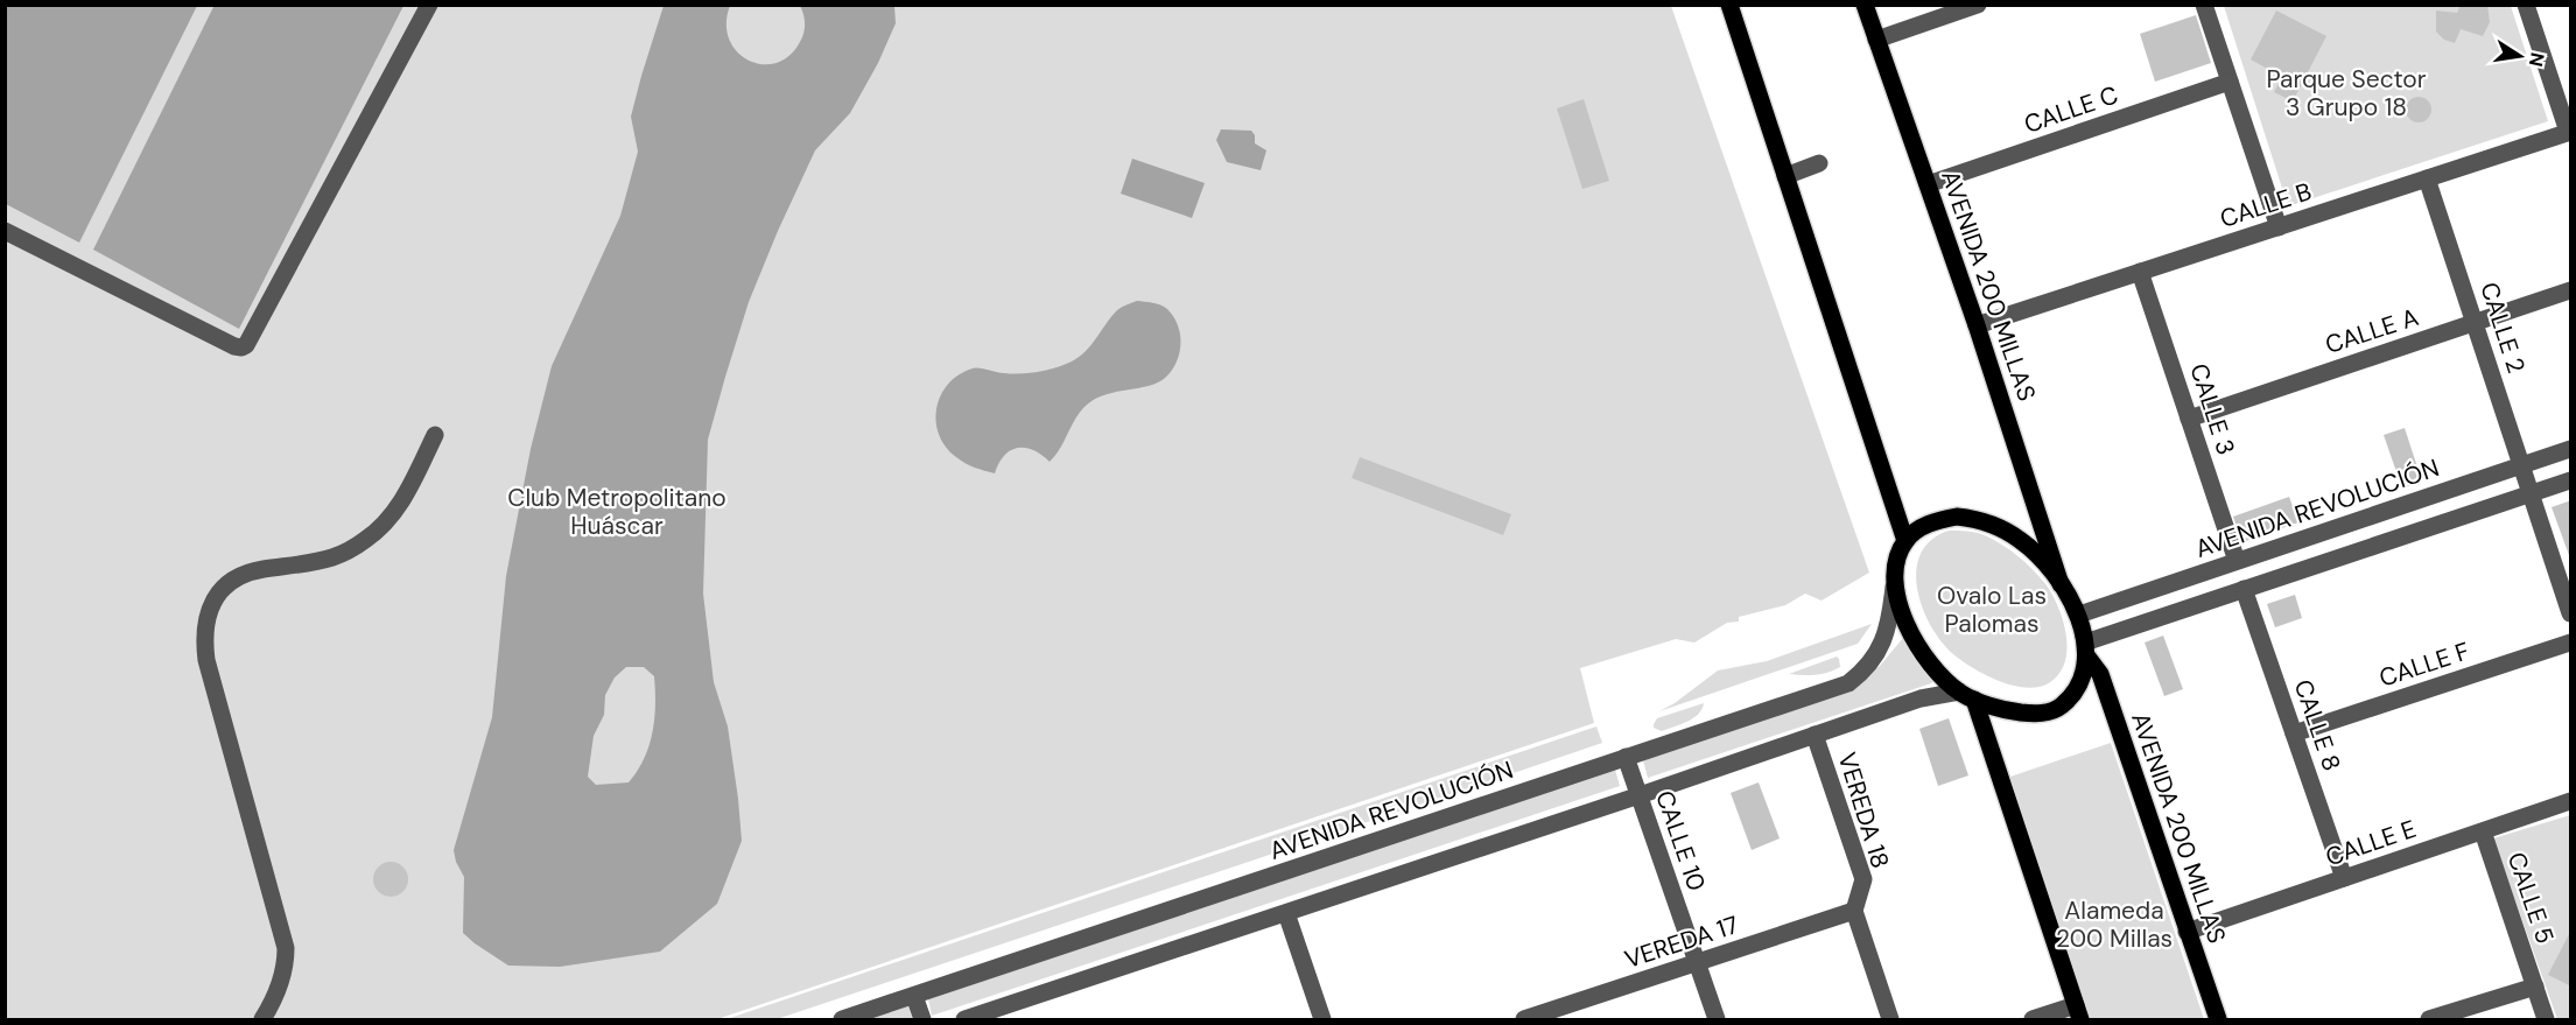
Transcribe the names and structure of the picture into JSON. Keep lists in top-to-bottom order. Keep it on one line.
{"streets":{"main road":["AVENIDA 200 MILLAS"],"street":["CALLE C","CALLE B","CALLE 2","CALLE A","CALLE 3","AVENIDA REVOLUCIÓN","CALLE F","CALLE 8","VEREDA 18","CALLE 10","CALLE E","CALLE 5","VEREDA 17"]},"crossings":[["CALLE C","AVENIDA 200 MILLAS"],["CALLE B","AVENIDA 200 MILLAS"],["CALLE B","CALLE 2"],["CALLE B","CALLE 3"],["AVENIDA 200 MILLAS","AVENIDA REVOLUCIÓN"],["AVENIDA 200 MILLAS","CALLE E"],["CALLE 2","CALLE A"],["CALLE 2","AVENIDA REVOLUCIÓN"],["CALLE A","CALLE 3"],["CALLE 3","AVENIDA REVOLUCIÓN"],["AVENIDA REVOLUCIÓN","CALLE 10"],["CALLE F","CALLE 8"],["CALLE 8","CALLE E"],["VEREDA 18","VEREDA 17"],["CALLE 10","VEREDA 17"],["CALLE E","CALLE 5"]],"parks":["Parque Sector 3 Grupo 18","Club Metropolitano Huáscar","Ovalo Las Palomas","Alameda 200 Millas"],"north":"right"}
